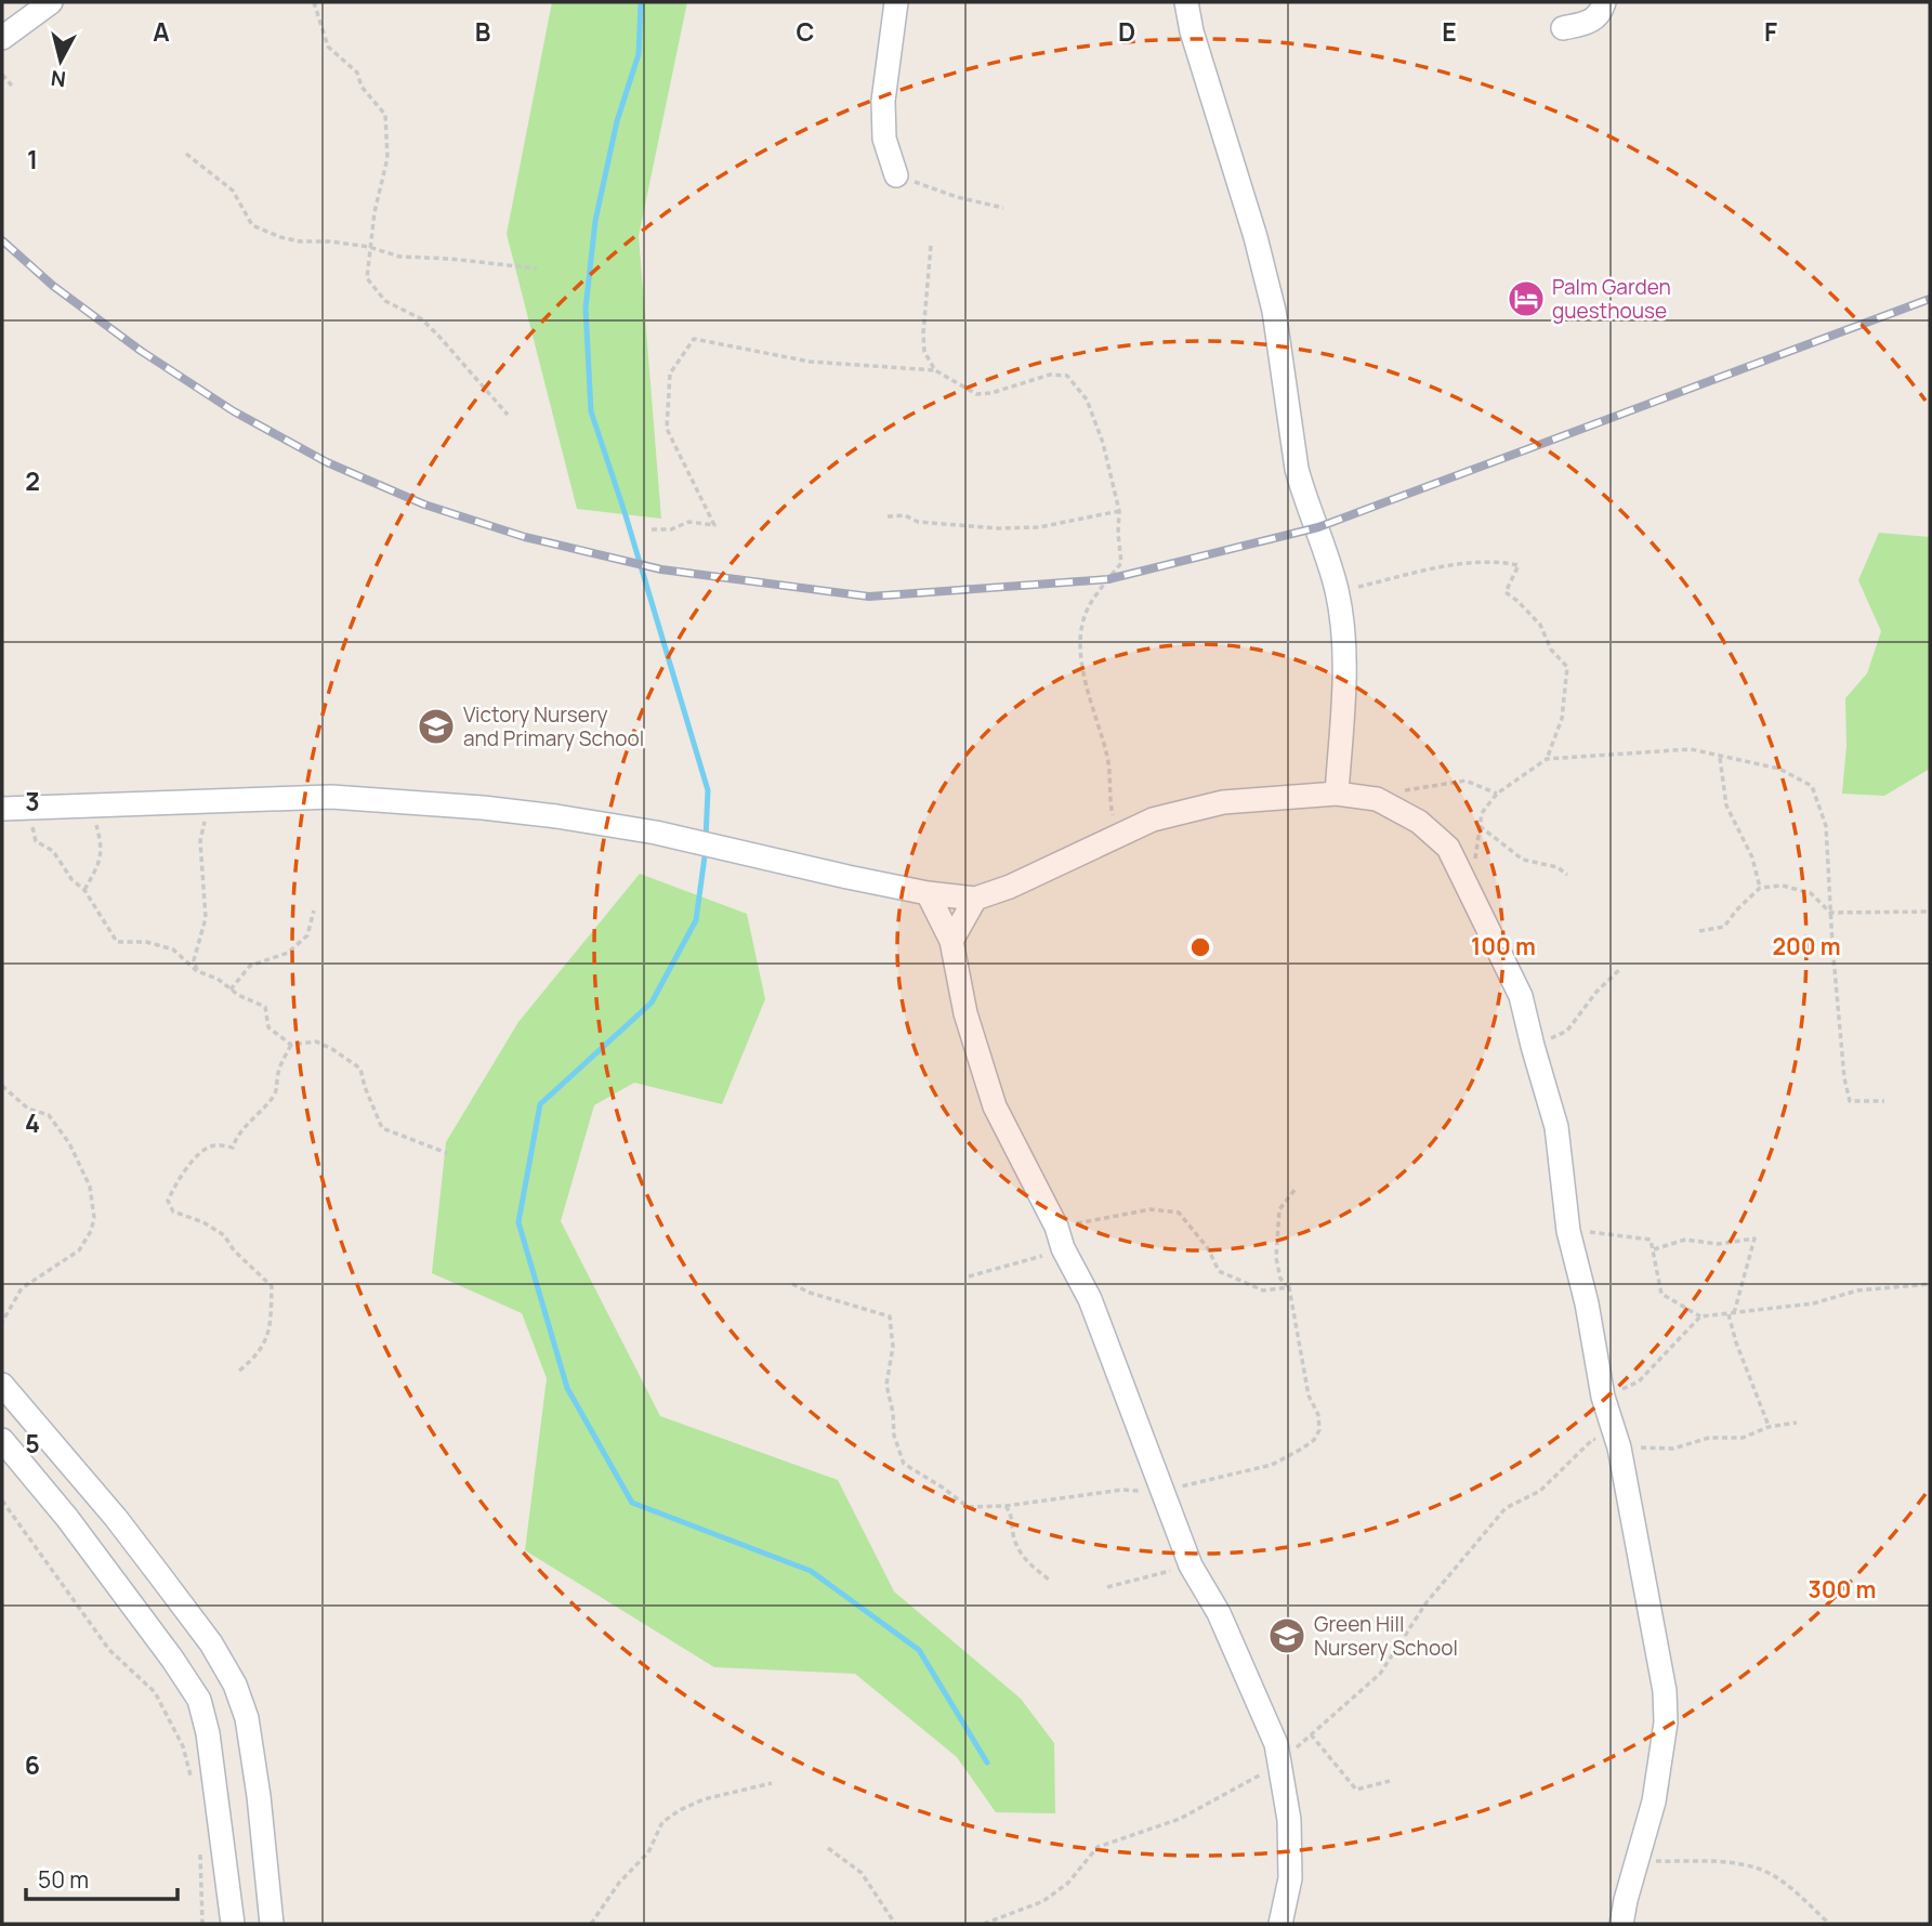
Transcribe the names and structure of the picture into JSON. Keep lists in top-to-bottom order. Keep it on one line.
{"places":{"hotel":["Palm Garden guesthouse"],"school or university":["Victory Nursery and Primary School","Green Hill Nursery School"]},"scale_bar":"50 m","north":"bottom","grid":{"columns":["A","B","C","D","E","F"],"rows":["1","2","3","4","5","6"]},"rings":["100 m","200 m","300 m"]}
